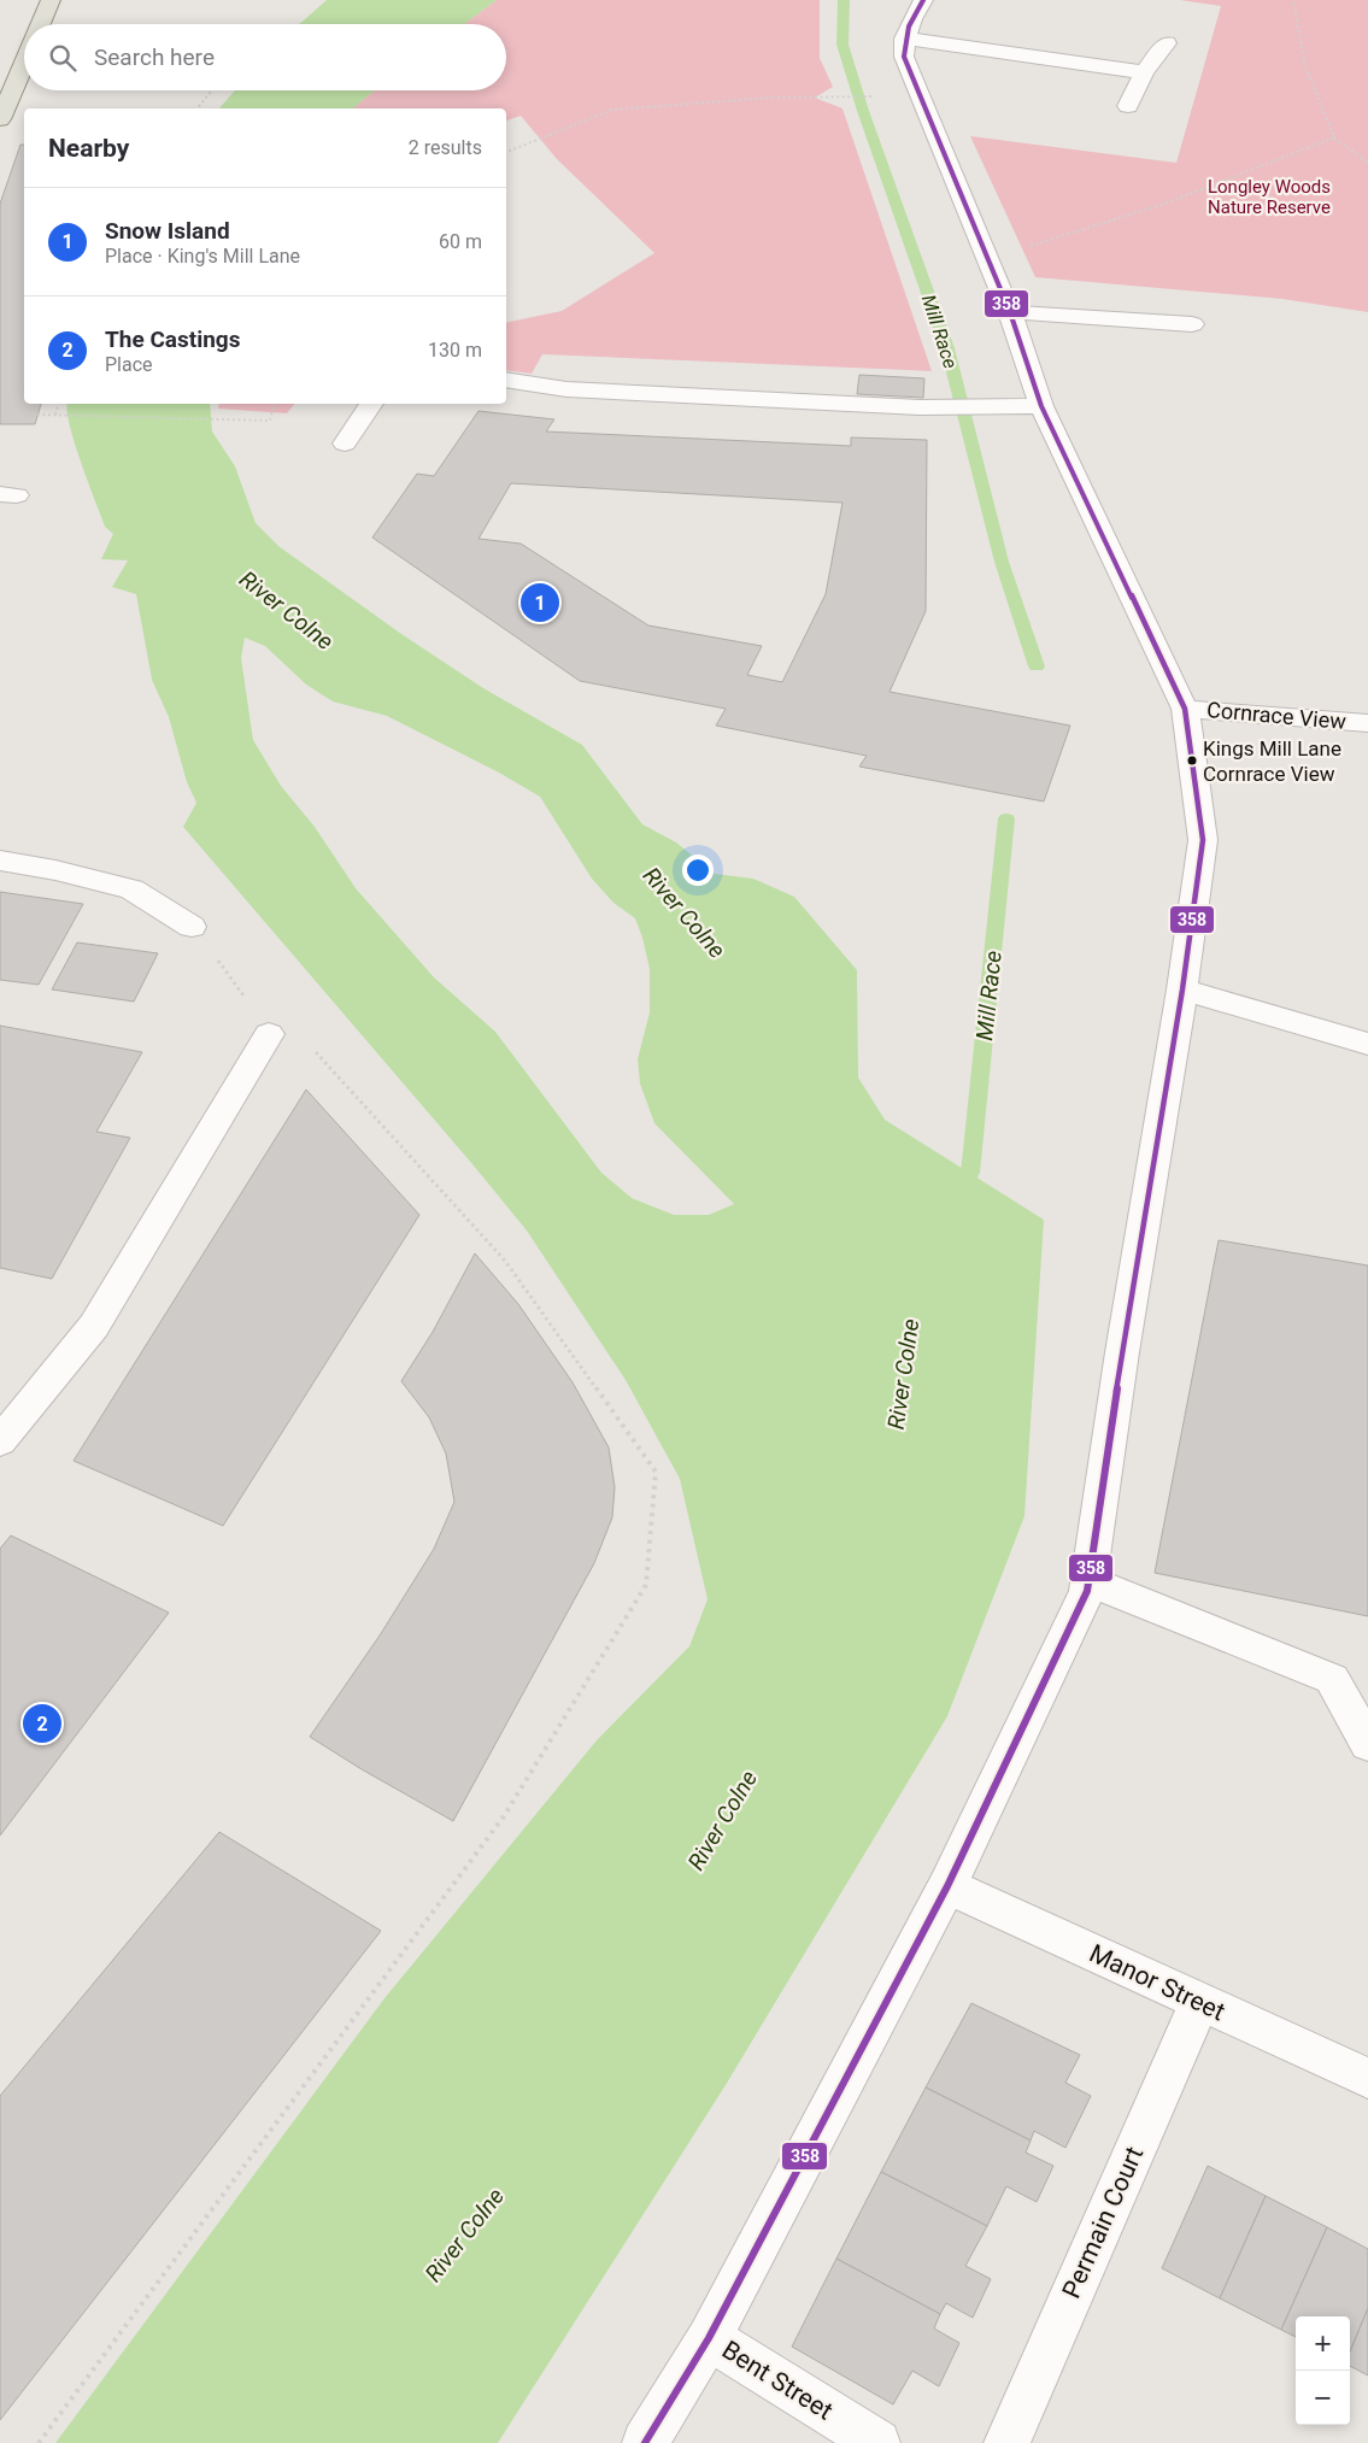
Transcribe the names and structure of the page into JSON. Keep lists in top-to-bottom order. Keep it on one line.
{"streets":{"street":["Cornrace View","Manor Street","Permain Court","Bent Street"]},"crossings":[["Manor Street","Permain Court"]],"water":["Mill Race","River Colne"],"parks":["Longley Woods Nature Reserve"],"places":["Kings Mill Lane Cornrace View"],"lines":["transit line 358"],"page":{"search":"Search here","heading":["Nearby","2 results"],"list":[{"mark":"1","name":"Snow Island","note":"Place · King's Mill Lane","value":"60 m"},{"mark":"2","name":"The Castings","note":"Place","value":"130 m"}],"pins":["1","2"],"map_buttons":["+","−"]}}
